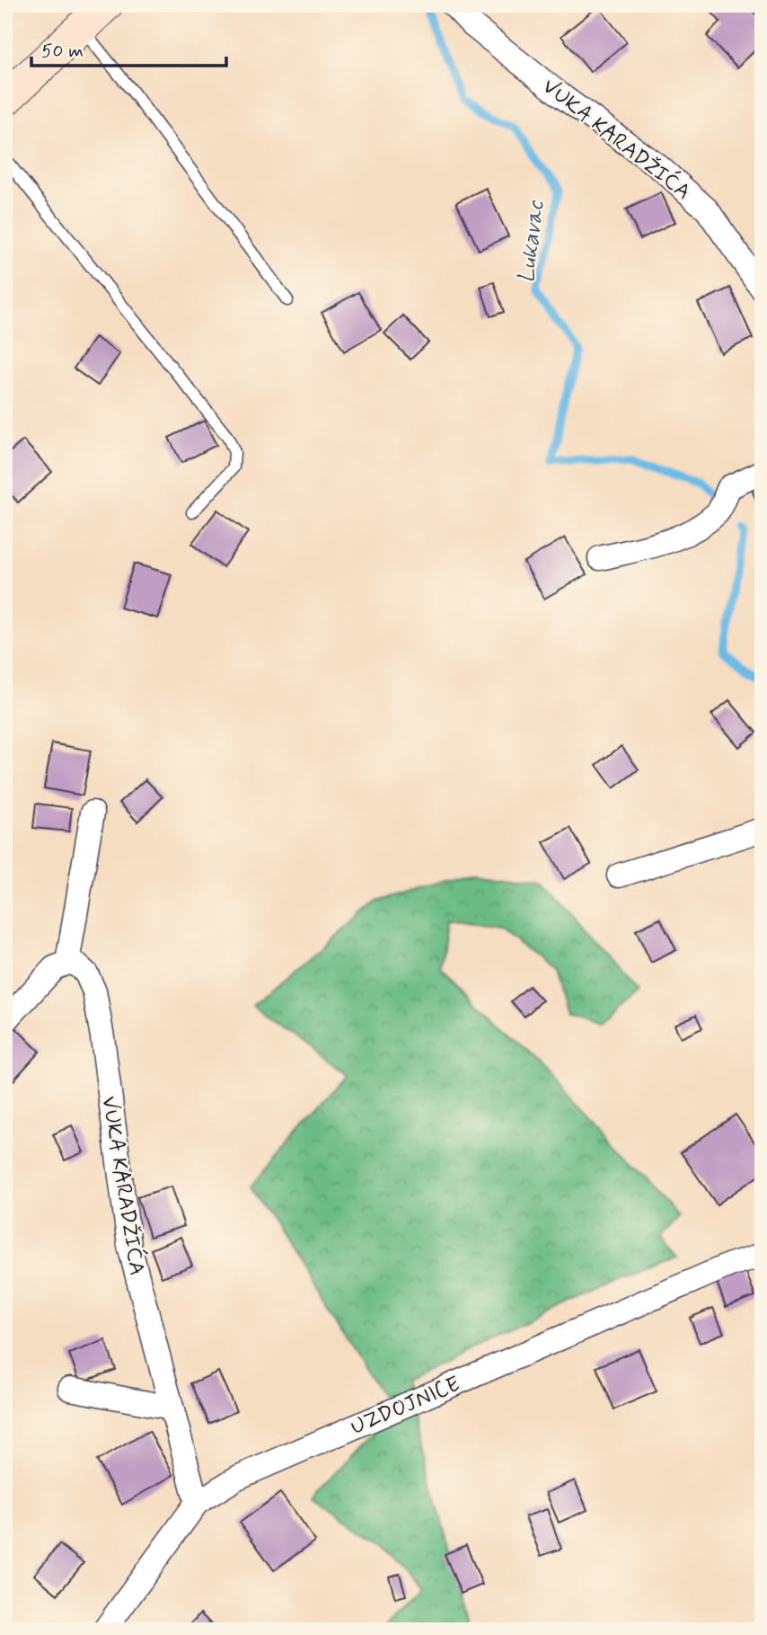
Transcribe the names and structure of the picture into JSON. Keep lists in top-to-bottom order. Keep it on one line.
{"streets":{"street":["VUKA KARADŽIĆA","UZDOJNICE"]},"crossings":[["VUKA KARADŽIĆA","UZDOJNICE"]],"water":["Lukavac"],"scale_bar":"50 m"}
